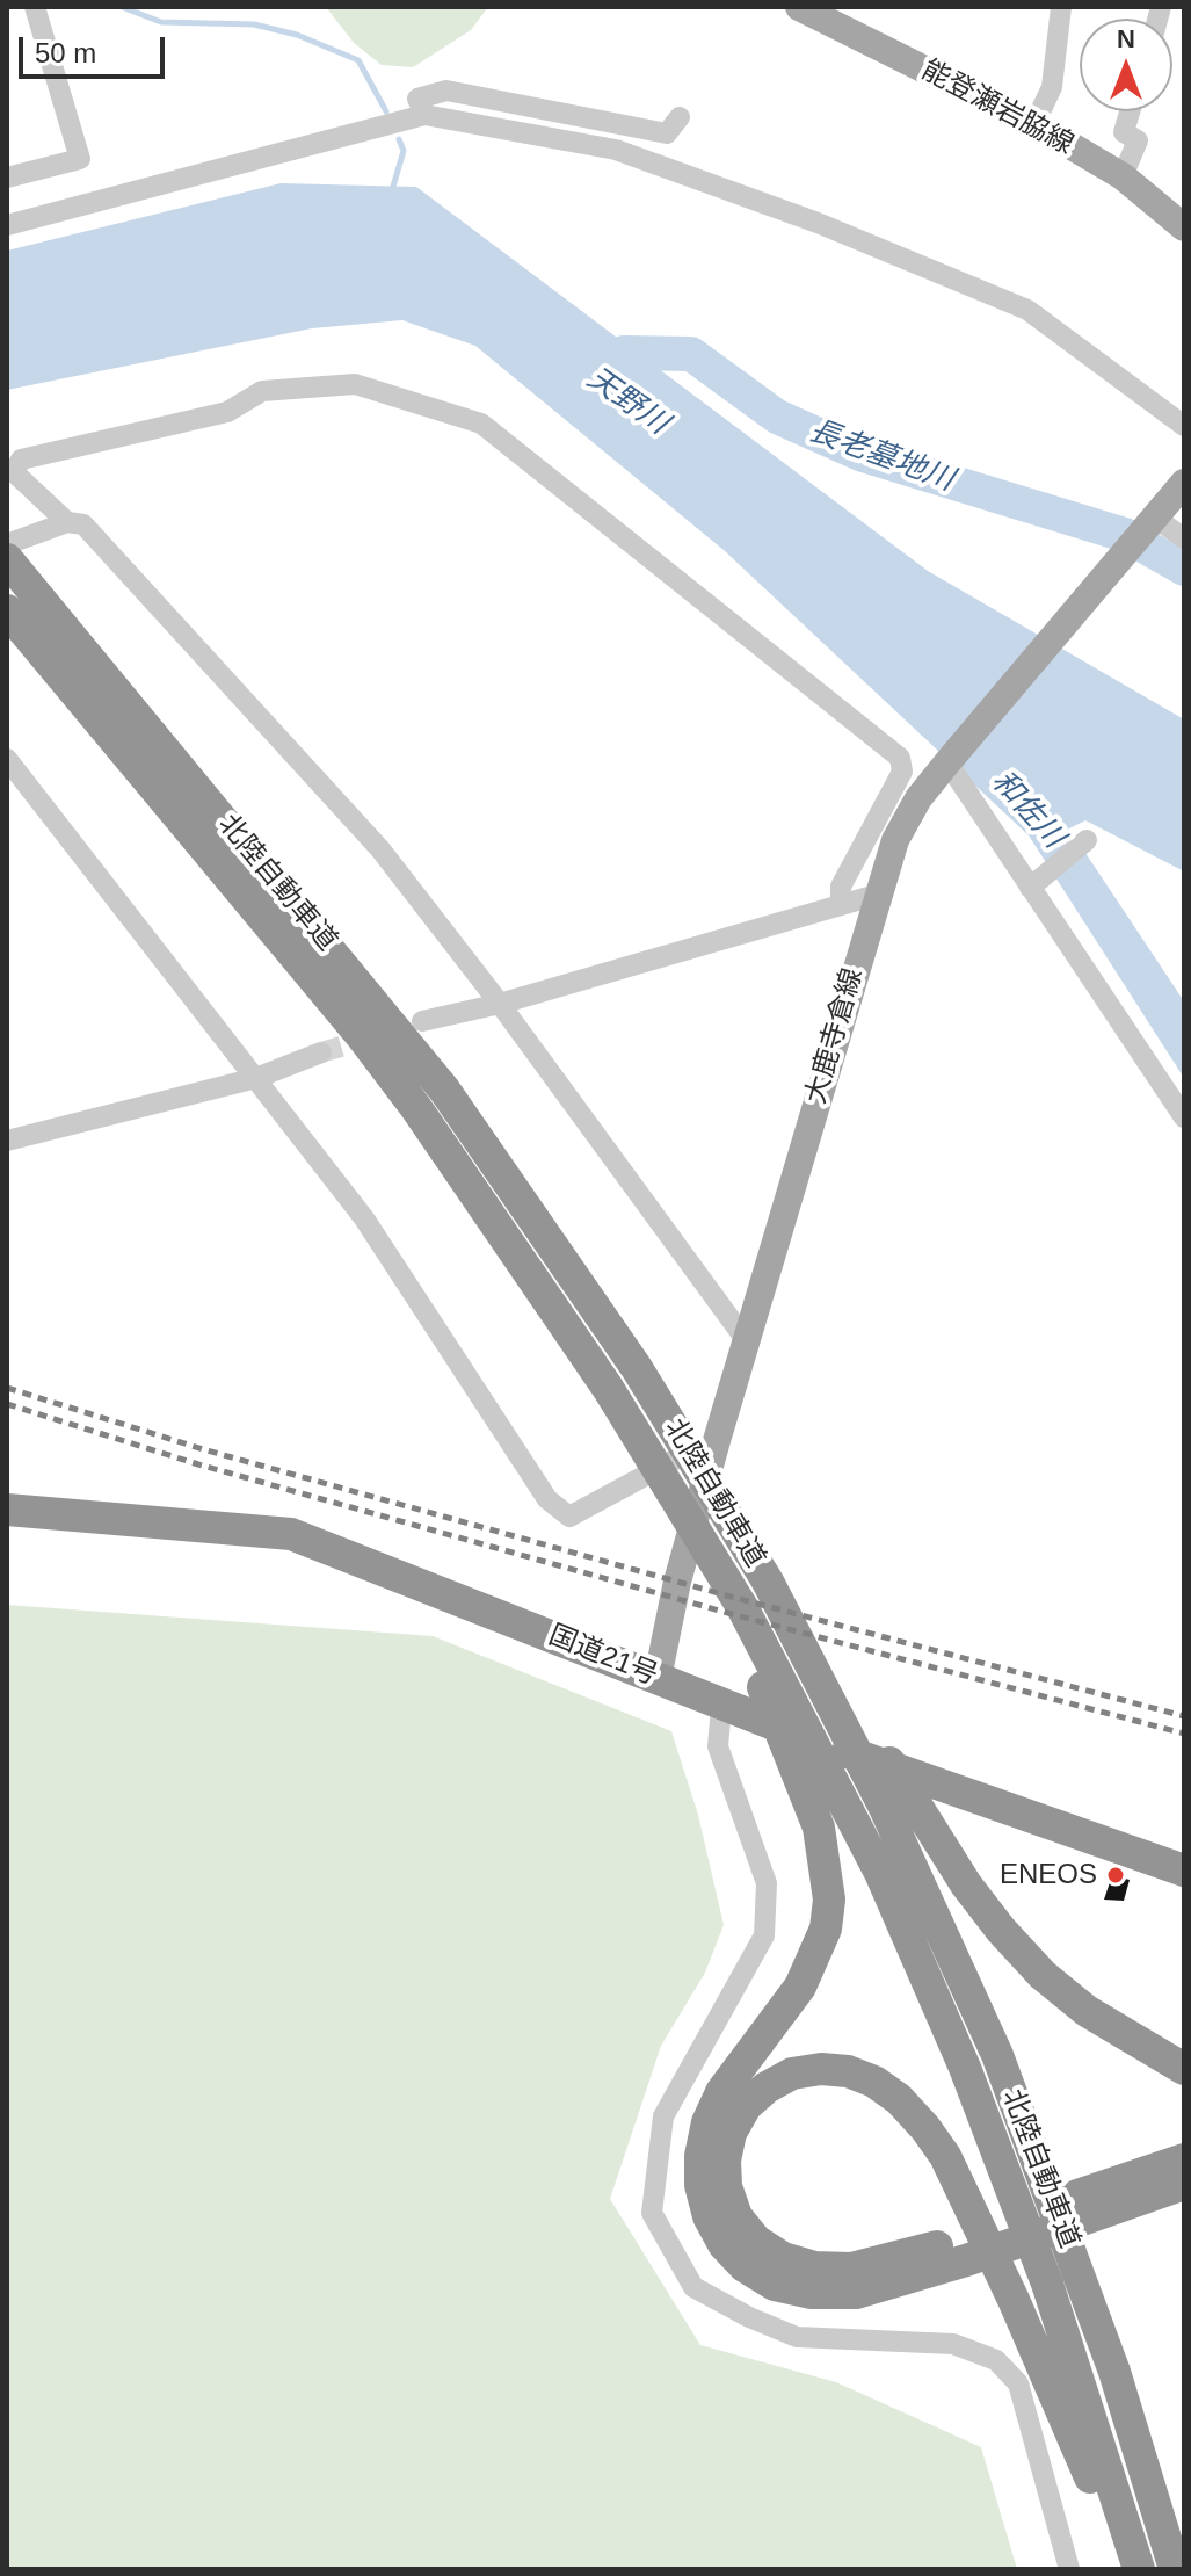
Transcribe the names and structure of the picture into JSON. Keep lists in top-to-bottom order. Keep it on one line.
{"streets":{"highway":["北陸自動車道","国道21号"],"main road":["能登瀬岩脇線","大鹿寺倉線"]},"crossings":[["大鹿寺倉線","国道21号"]],"water":["天野川","長老墓地川","和佐川"],"places":["ENEOS"],"scale_bar":"50 m","north":"top"}
